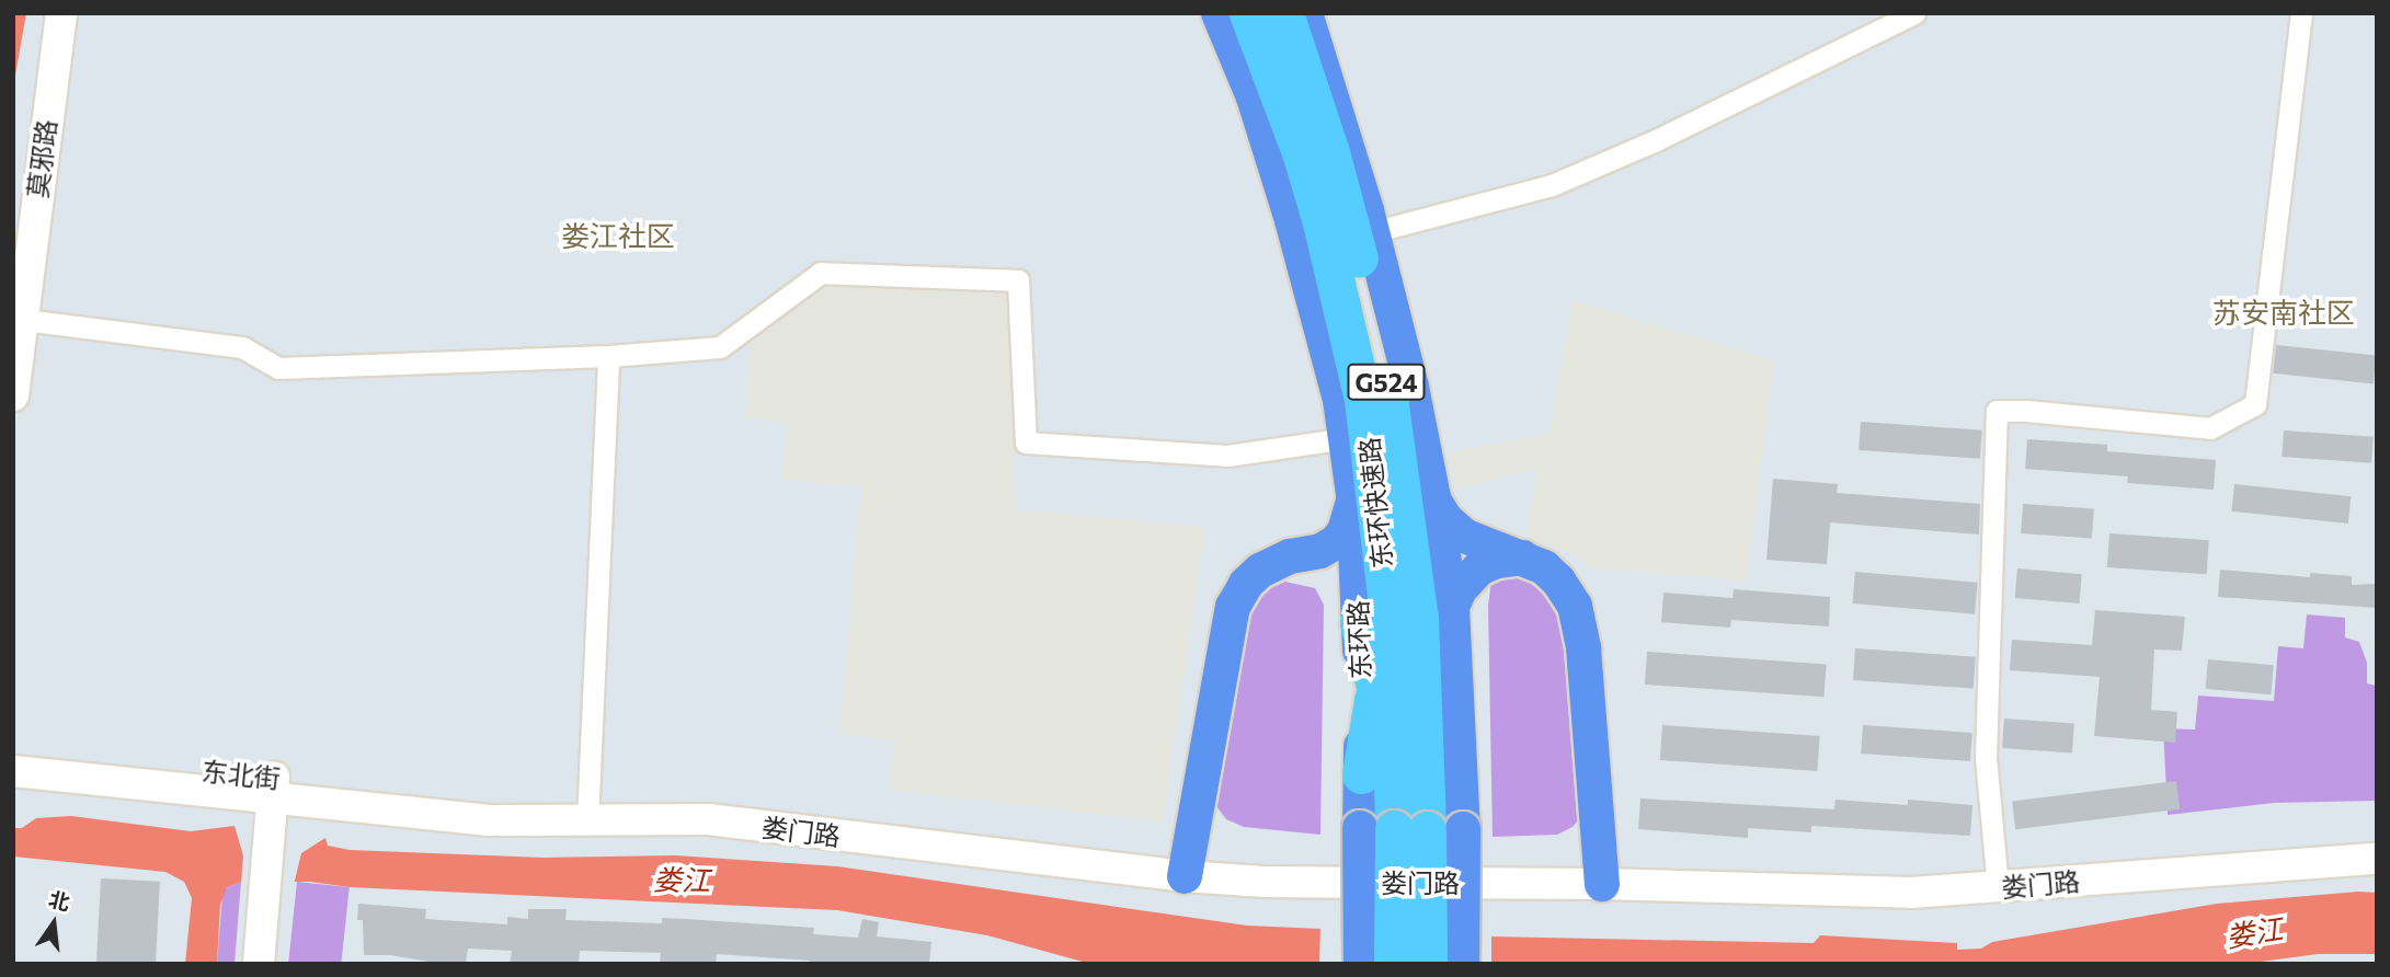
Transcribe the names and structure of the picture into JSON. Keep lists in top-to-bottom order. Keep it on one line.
{"streets":{"highway":["G524","东环快速路"],"main road":["莫邪路","东环路","东北街","娄门路"]},"crossings":[["东环快速路","东环路"],["东北街","娄门路"]],"districts":["娄江社区","苏安南社区"],"water":["娄江"],"north":"top"}
